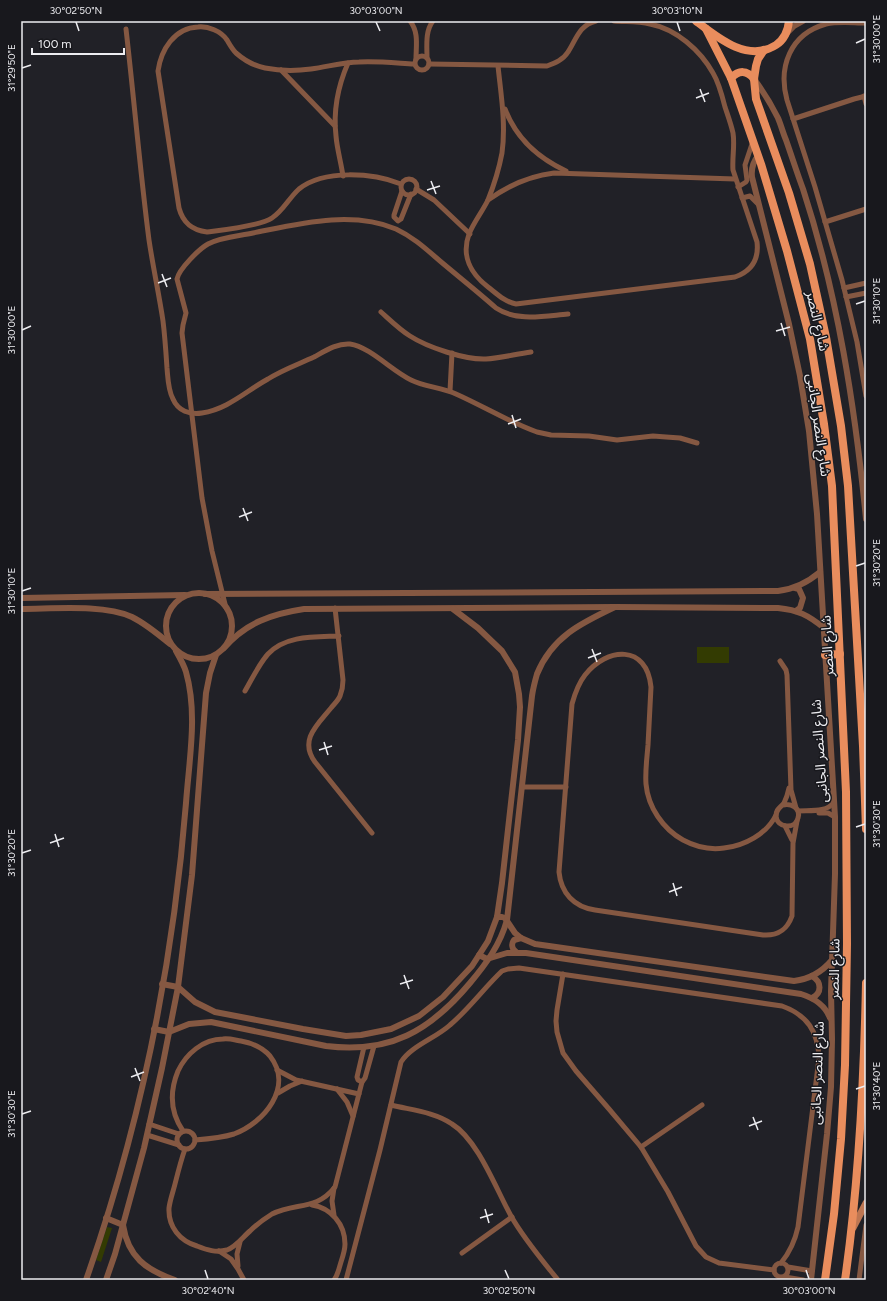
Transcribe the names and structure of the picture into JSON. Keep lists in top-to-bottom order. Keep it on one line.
{"streets":{"main road":["شارع النصر"],"street":["شارع النصر الجانبى"]},"crossings":[["شارع النصر","شارع النصر الجانبى"]],"scale_bar":"100 m","coordinates":["30°02'50\"N","30°03'00\"N","30°03'10\"N","31°30'00\"E","31°29'50\"E","31°30'10\"E","31°30'20\"E","31°30'30\"E","31°30'40\"E","30°02'40\"N"]}
